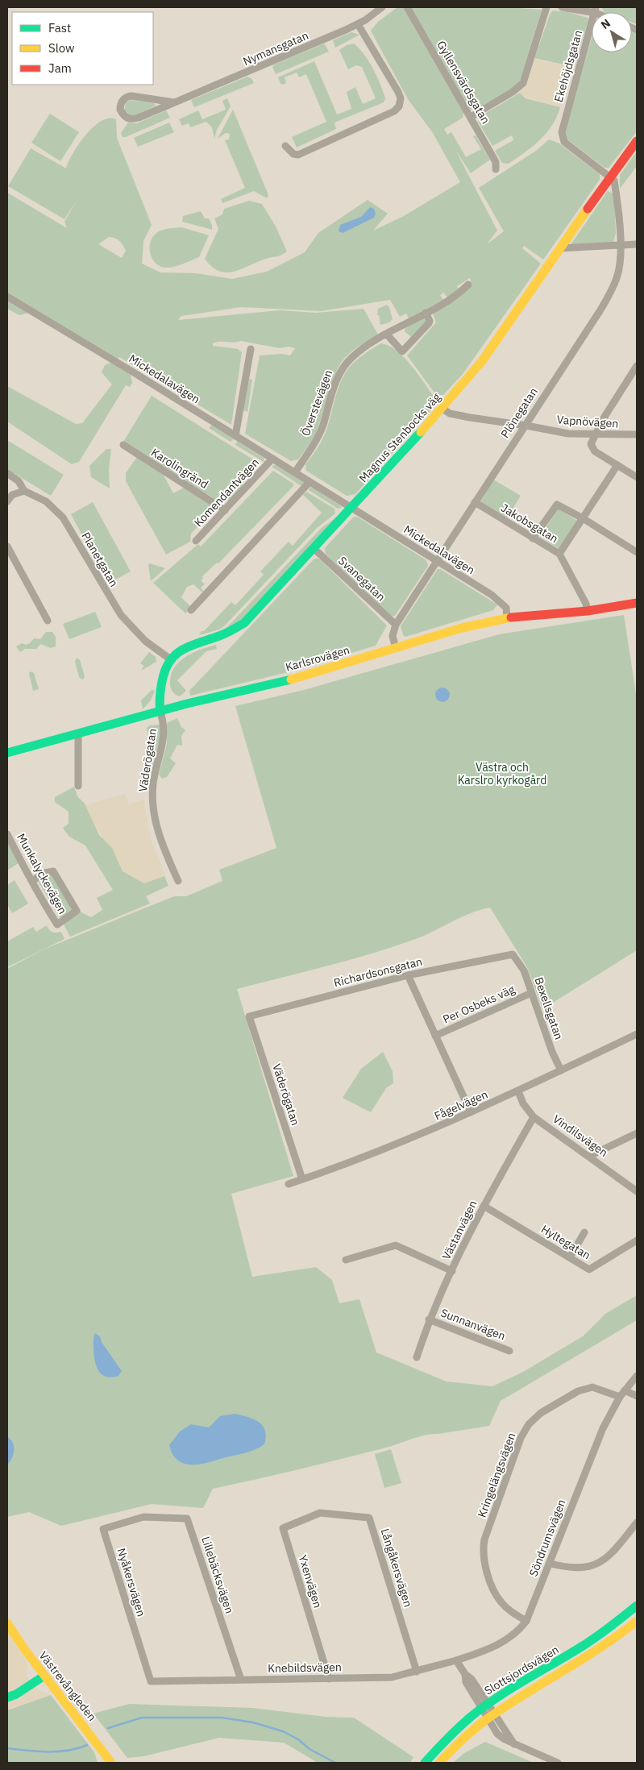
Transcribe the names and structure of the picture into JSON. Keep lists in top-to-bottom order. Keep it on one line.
{"streets":{"street":["Nymansgatan","Ekehöjdsgatan","Gyllensvärdsgatan","Mickedalavägen","Överstevägen","Plönegatan","Vapnövägen","Magnus Stenbocks väg","Karolingränd","Komendantvägen","Jakobsgatan","Planetgatan","Svanegatan","Karlsrovägen","Väderögatan","Munkalyckevägen","Richardsonsgatan","Per Osbeks väg","Bexellsgatan","Fågelvägen","Vindilsvägen","Västanvägen","Hyltegatan","Sunnanvägen","Kringelängsvägen","Söndrumsvägen","Långåkersvägen","Lillebäcksvägen","Yxenvägen","Nyåkersvägen","Knebildsvägen","Slottsjordsvägen","Västrevångleden"]},"crossings":[["Ekehöjdsgatan","Plönegatan"],["Ekehöjdsgatan","Magnus Stenbocks väg"],["Mickedalavägen","Överstevägen"],["Mickedalavägen","Plönegatan"],["Mickedalavägen","Magnus Stenbocks väg"],["Mickedalavägen","Komendantvägen"],["Mickedalavägen","Karlsrovägen"],["Plönegatan","Vapnövägen"],["Plönegatan","Magnus Stenbocks väg"],["Plönegatan","Jakobsgatan"],["Plönegatan","Svanegatan"],["Vapnövägen","Magnus Stenbocks väg"],["Magnus Stenbocks väg","Planetgatan"],["Magnus Stenbocks väg","Svanegatan"],["Karolingränd","Komendantvägen"],["Jakobsgatan","Karlsrovägen"],["Karlsrovägen","Väderögatan"],["Väderögatan","Richardsonsgatan"],["Väderögatan","Fågelvägen"],["Richardsonsgatan","Bexellsgatan"],["Per Osbeks väg","Bexellsgatan"],["Bexellsgatan","Fågelvägen"],["Fågelvägen","Vindilsvägen"],["Vindilsvägen","Västanvägen"],["Västanvägen","Hyltegatan"],["Västanvägen","Sunnanvägen"],["Kringelängsvägen","Söndrumsvägen"],["Söndrumsvägen","Knebildsvägen"],["Långåkersvägen","Yxenvägen"],["Långåkersvägen","Knebildsvägen"],["Lillebäcksvägen","Nyåkersvägen"],["Lillebäcksvägen","Knebildsvägen"],["Yxenvägen","Knebildsvägen"],["Nyåkersvägen","Knebildsvägen"]],"parks":["Västra och Karslro kyrkogård"],"legend":["Fast","Slow","Jam"],"north":"top left"}
